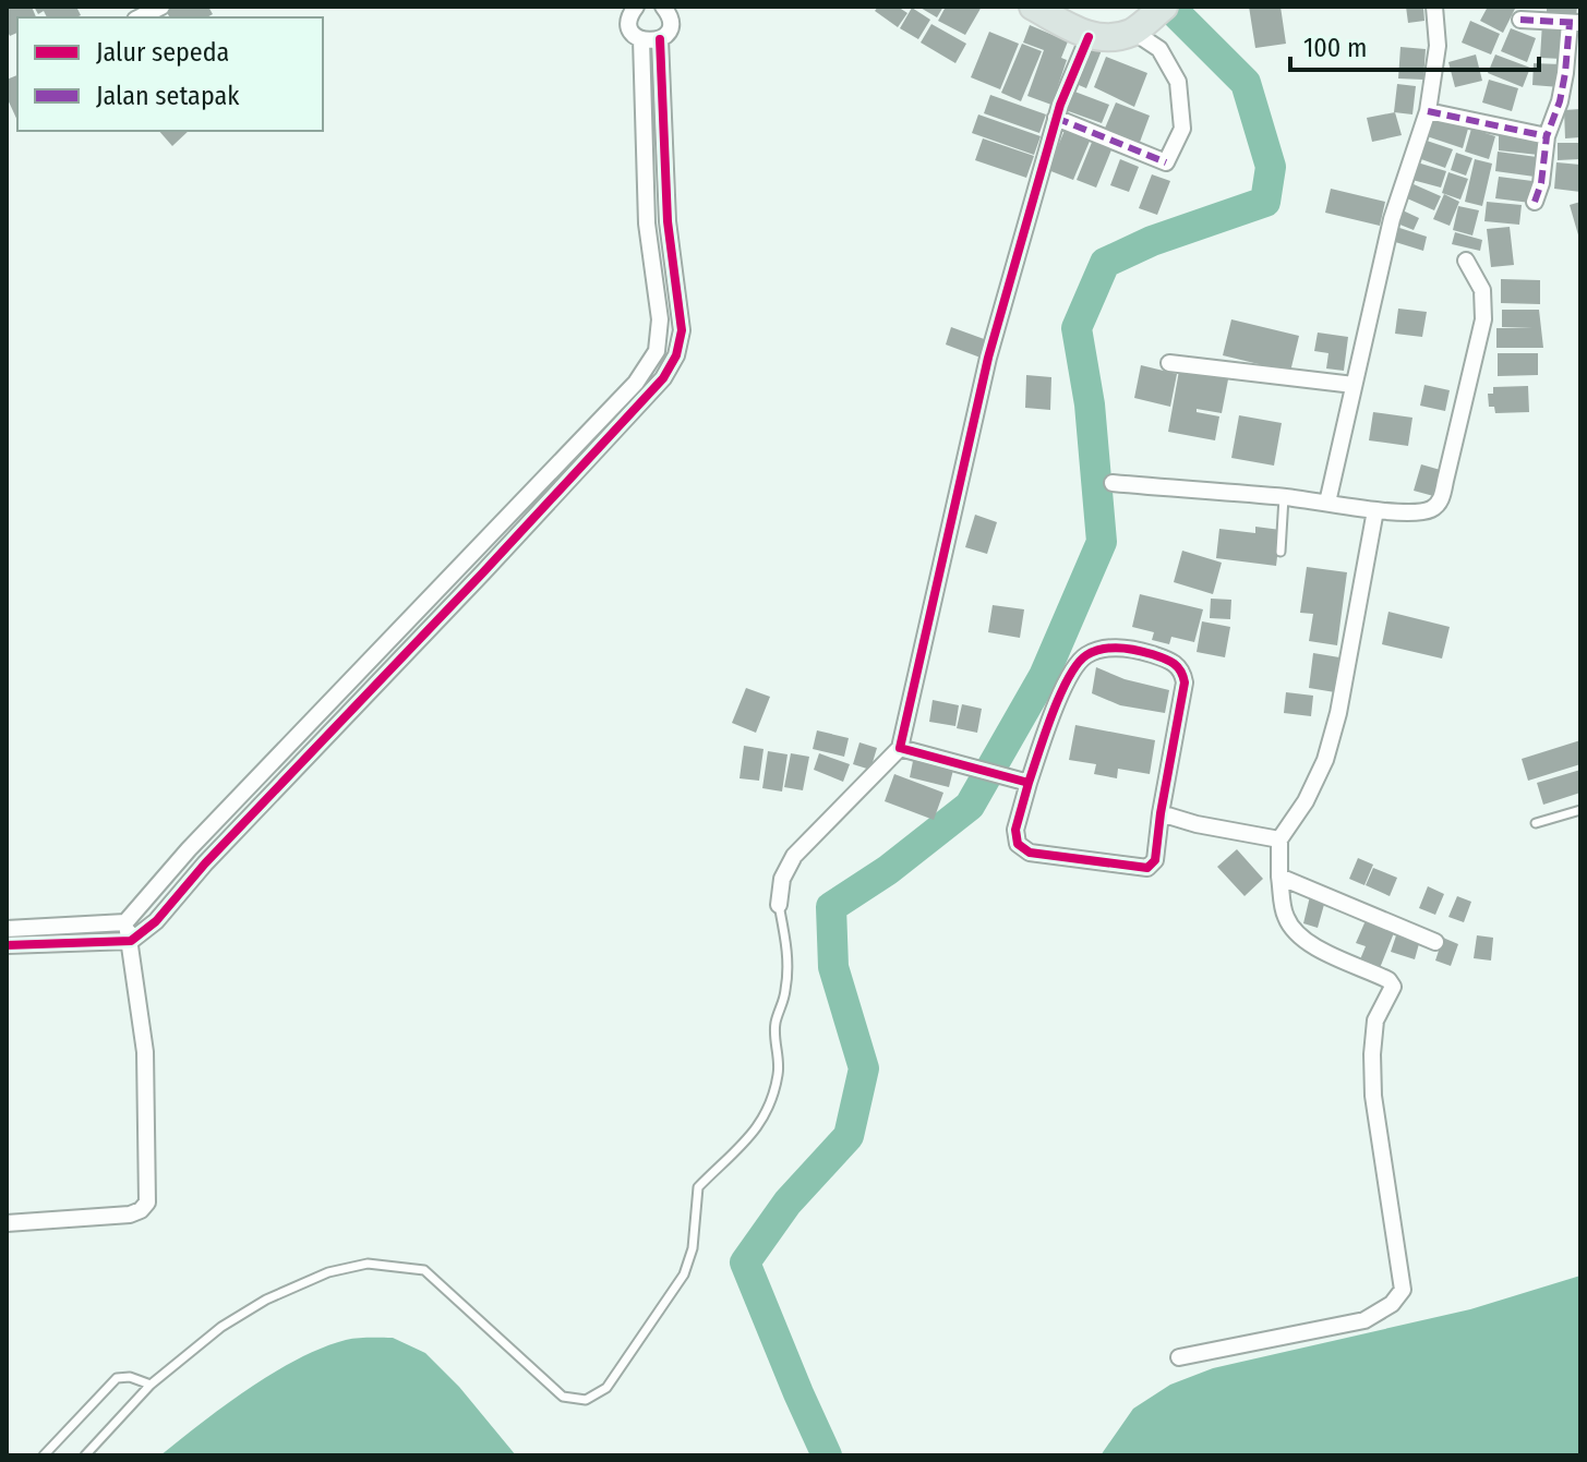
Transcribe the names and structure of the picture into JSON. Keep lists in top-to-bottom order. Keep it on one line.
{"legend":["Jalur sepeda","Jalan setapak"],"scale_bar":"100 m"}
